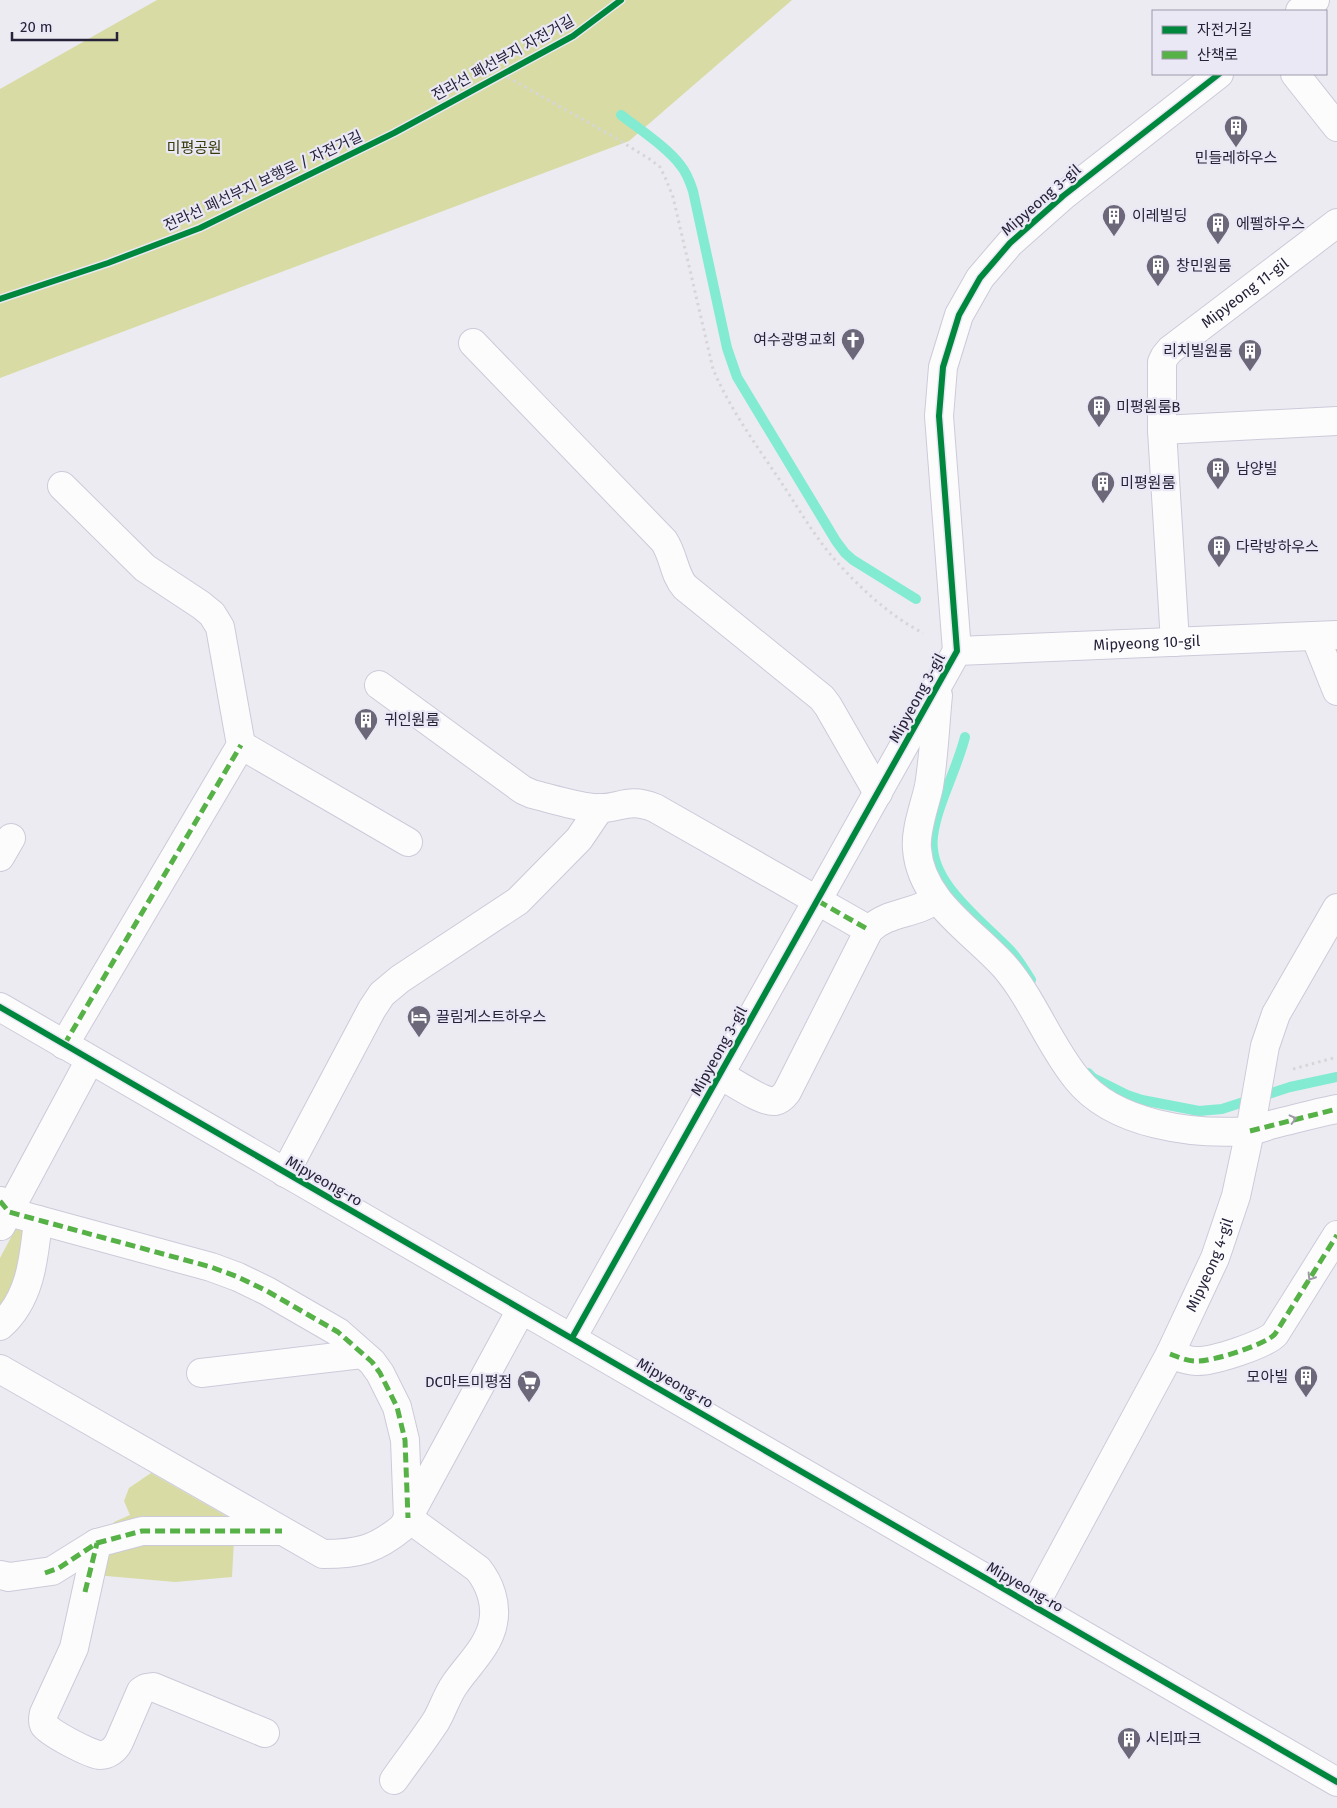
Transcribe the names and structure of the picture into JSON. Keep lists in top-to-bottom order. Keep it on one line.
{"streets":{"street":["Mipyeong 3-gil","Mipyeong 11-gil","Mipyeong 10-gil","Mipyeong-ro","Mipyeong 4-gil"],"cycle path":["전라선 폐선부지 자전거길"]},"crossings":[["Mipyeong 3-gil","Mipyeong 10-gil"],["Mipyeong 3-gil","Mipyeong-ro"],["Mipyeong 11-gil","Mipyeong 10-gil"],["Mipyeong-ro","Mipyeong 4-gil"]],"parks":["미평공원"],"places":{"building":["민들레하우스","이레빌딩","에펠하우스","창민원룸","리치빌원룸","미평원룸B","남양빌","미평원룸","다락방하우스","귀인원룸","모아빌","시티파크"],"church":["여수광명교회"],"hotel":["끌림게스트하우스"],"supermarket":["DC마트미평점"]},"legend":["자전거길","산책로"],"scale_bar":"20 m"}
